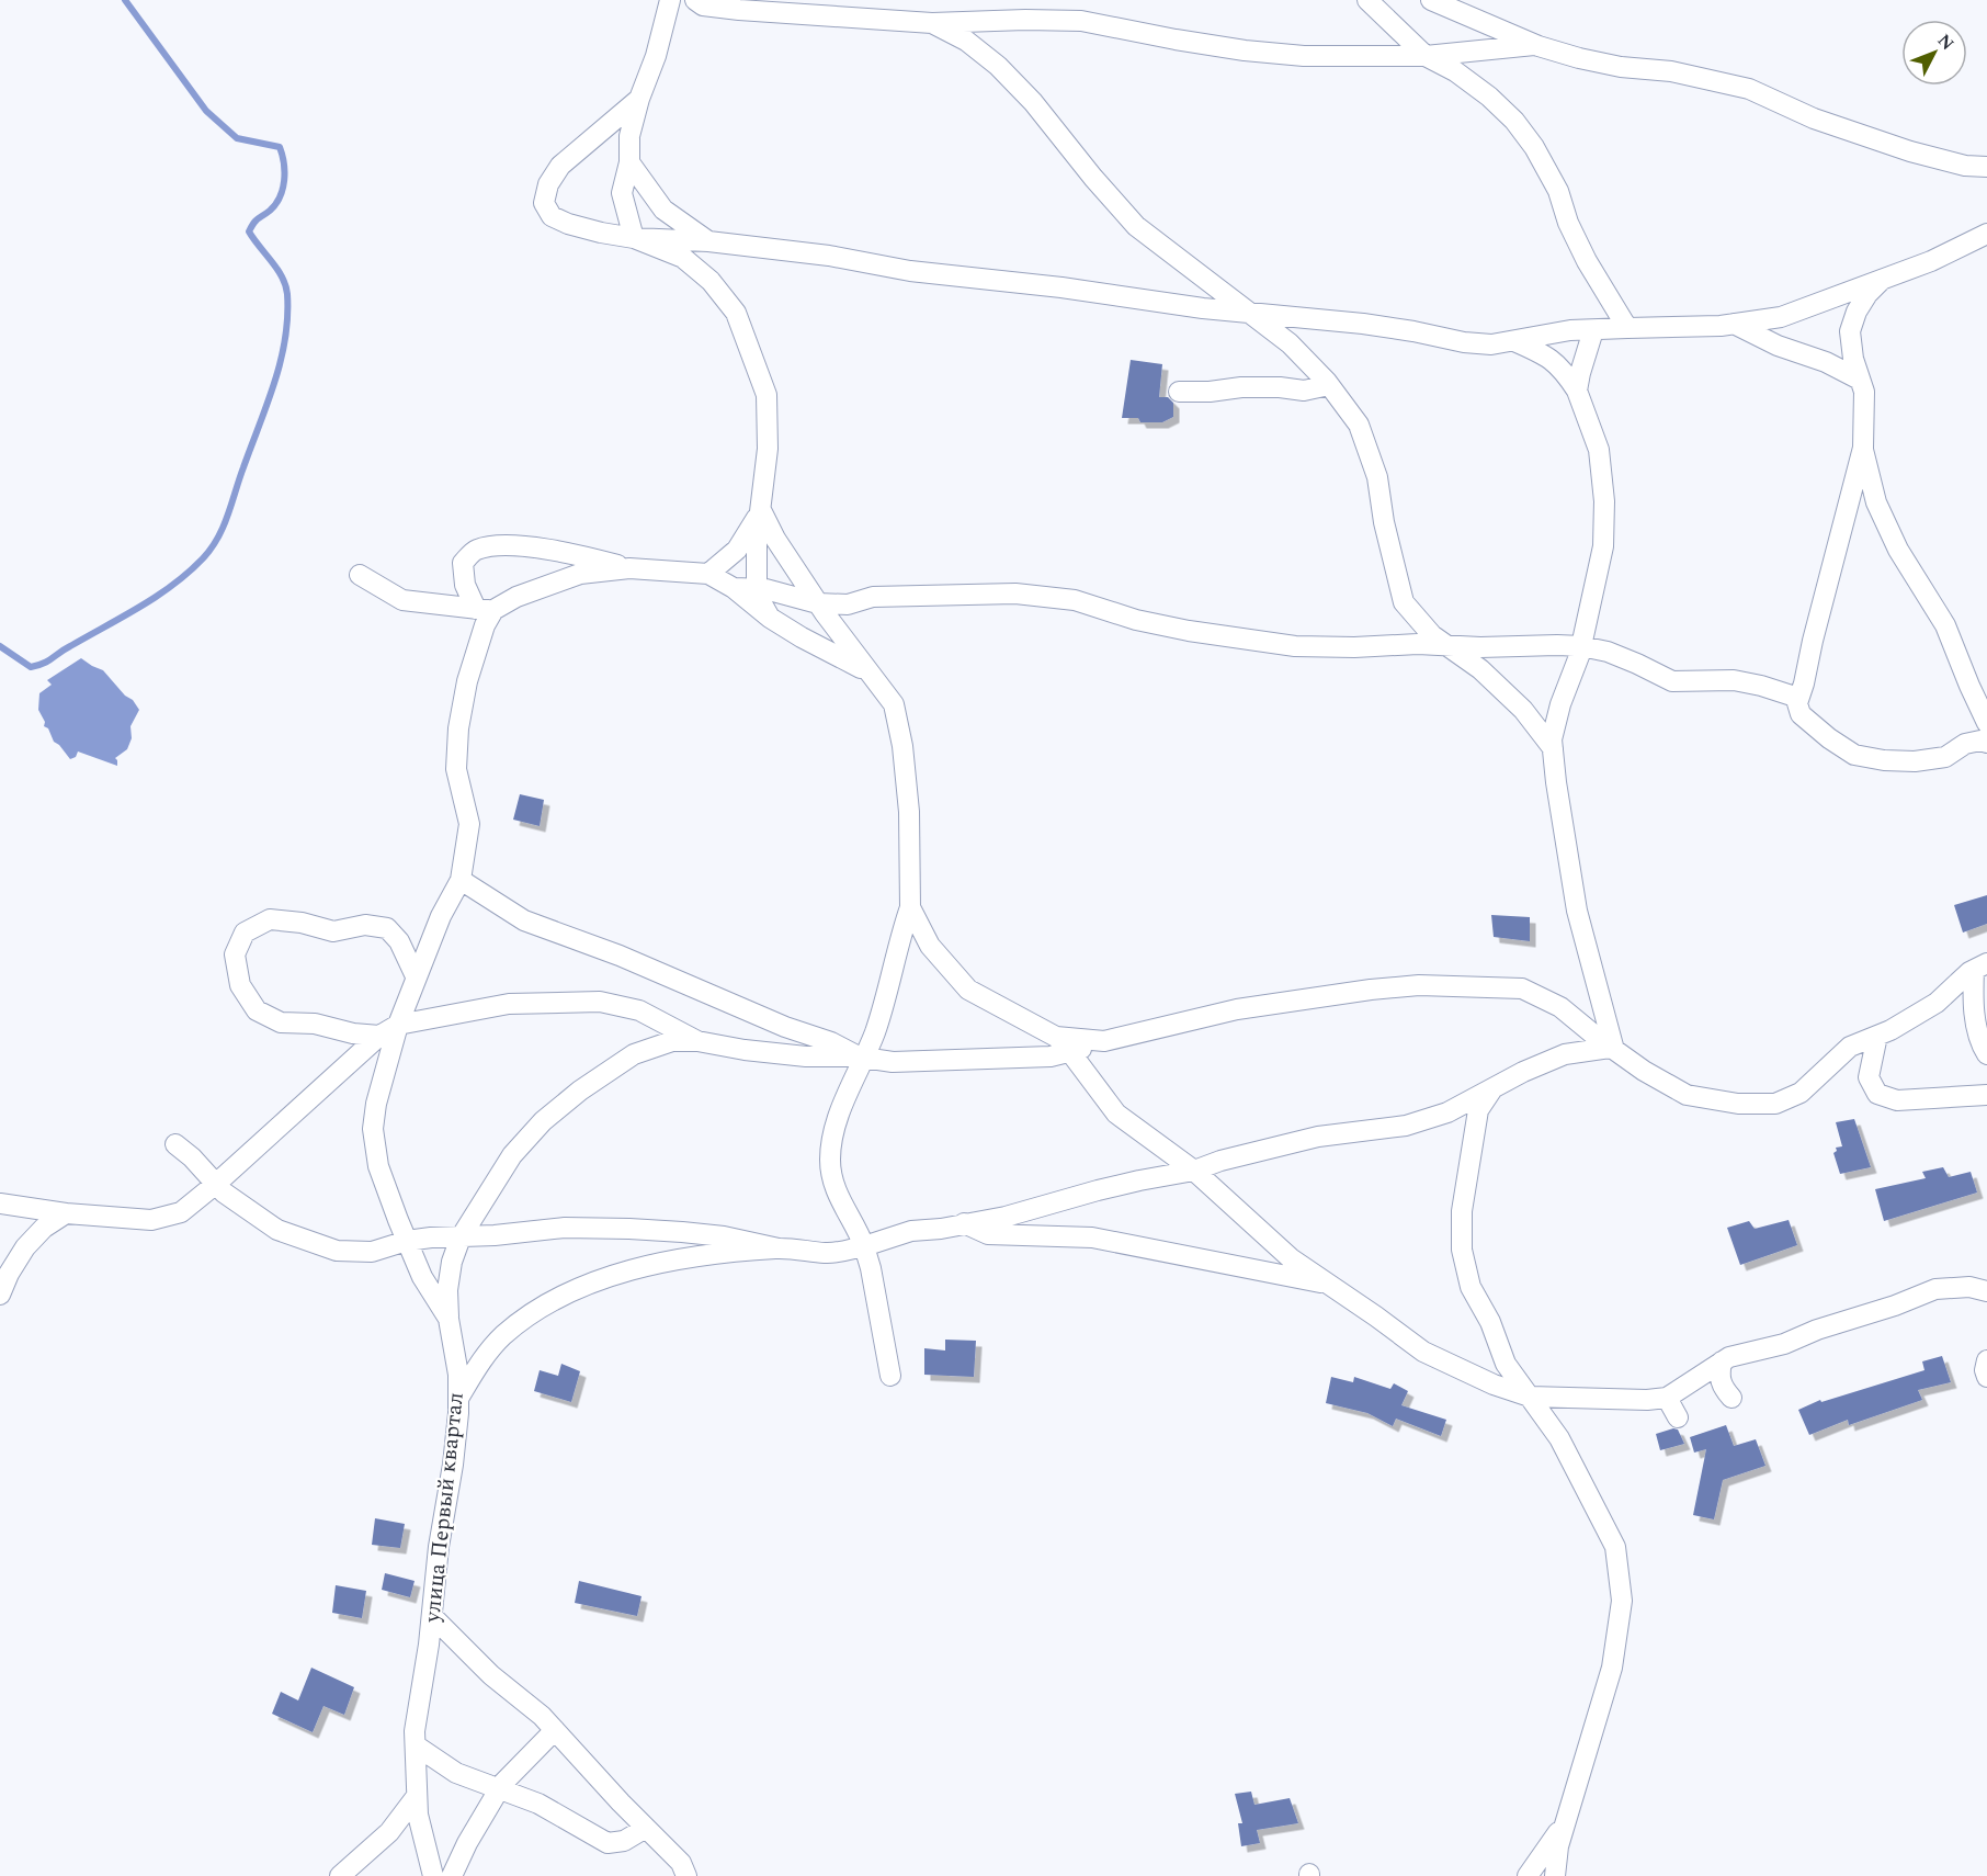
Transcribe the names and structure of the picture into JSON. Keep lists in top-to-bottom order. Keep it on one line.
{"streets":{"street":["улица Первый квартал"]},"north":"top right"}
